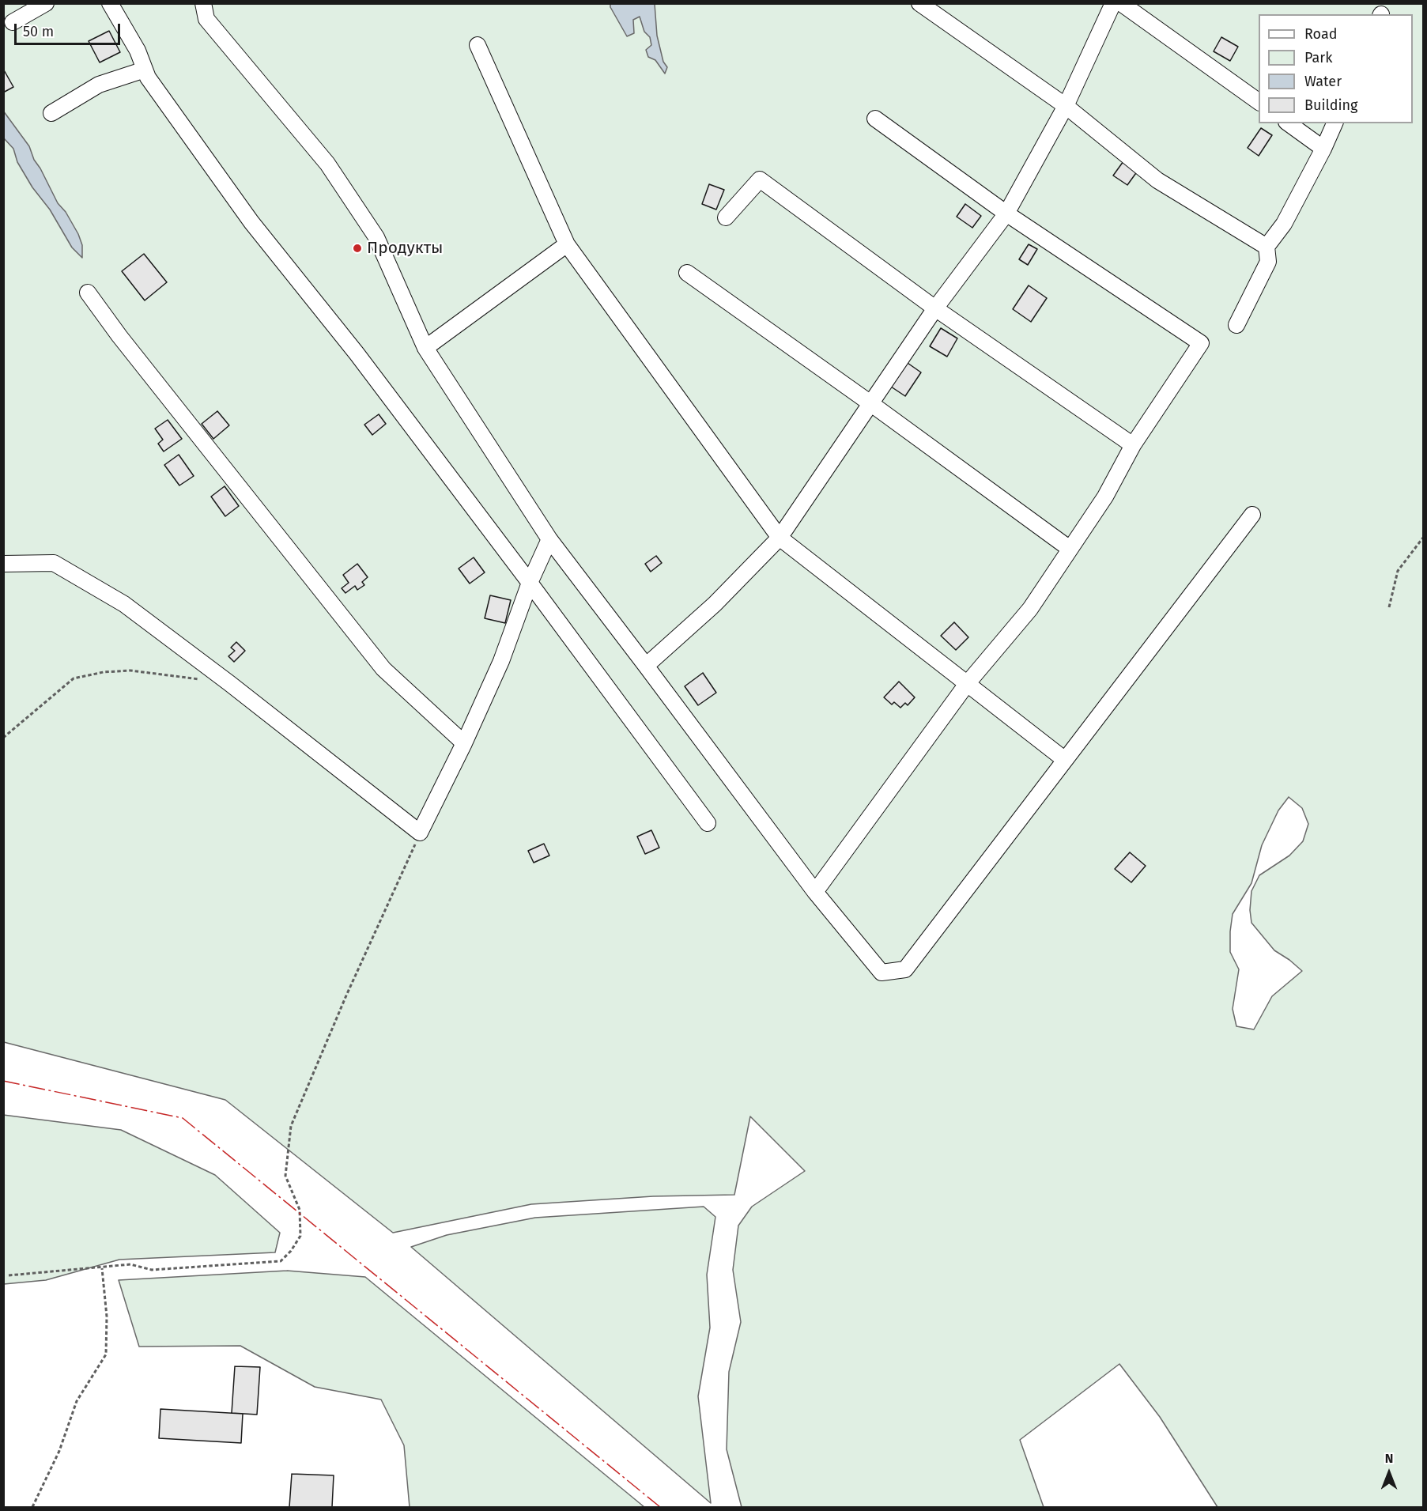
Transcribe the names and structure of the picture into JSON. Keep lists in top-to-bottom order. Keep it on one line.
{"places":["Продукты"],"legend":["Road","Park","Water","Building"],"scale_bar":"50 m","north":"top"}
